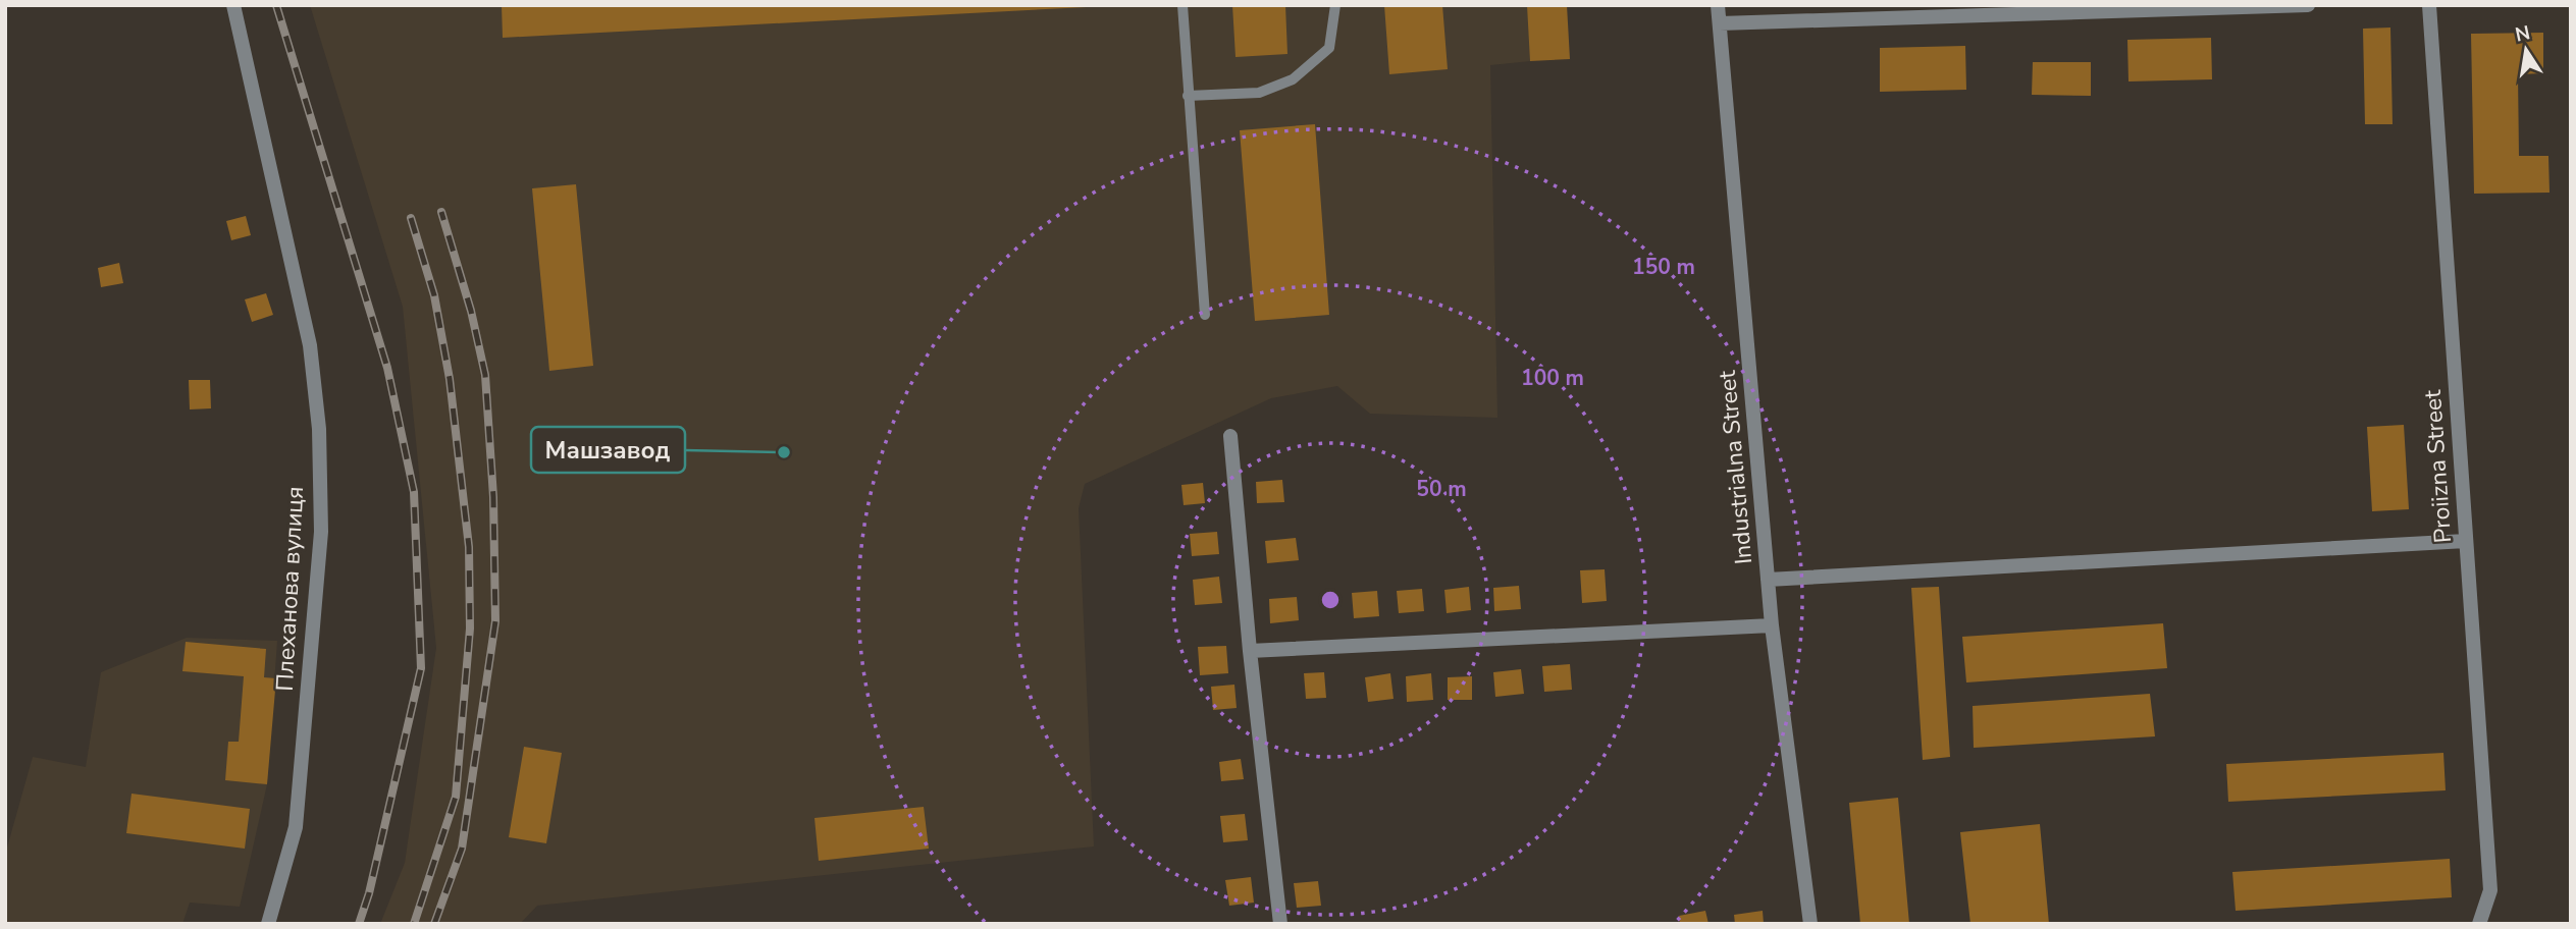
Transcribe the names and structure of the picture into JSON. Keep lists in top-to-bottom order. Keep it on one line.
{"streets":{"street":["Proiizna Street","Industrialna Street","Плеханова вулиця"]},"places":["Машзавод"],"north":"top","rings":["150 m","100 m","50 m"]}
